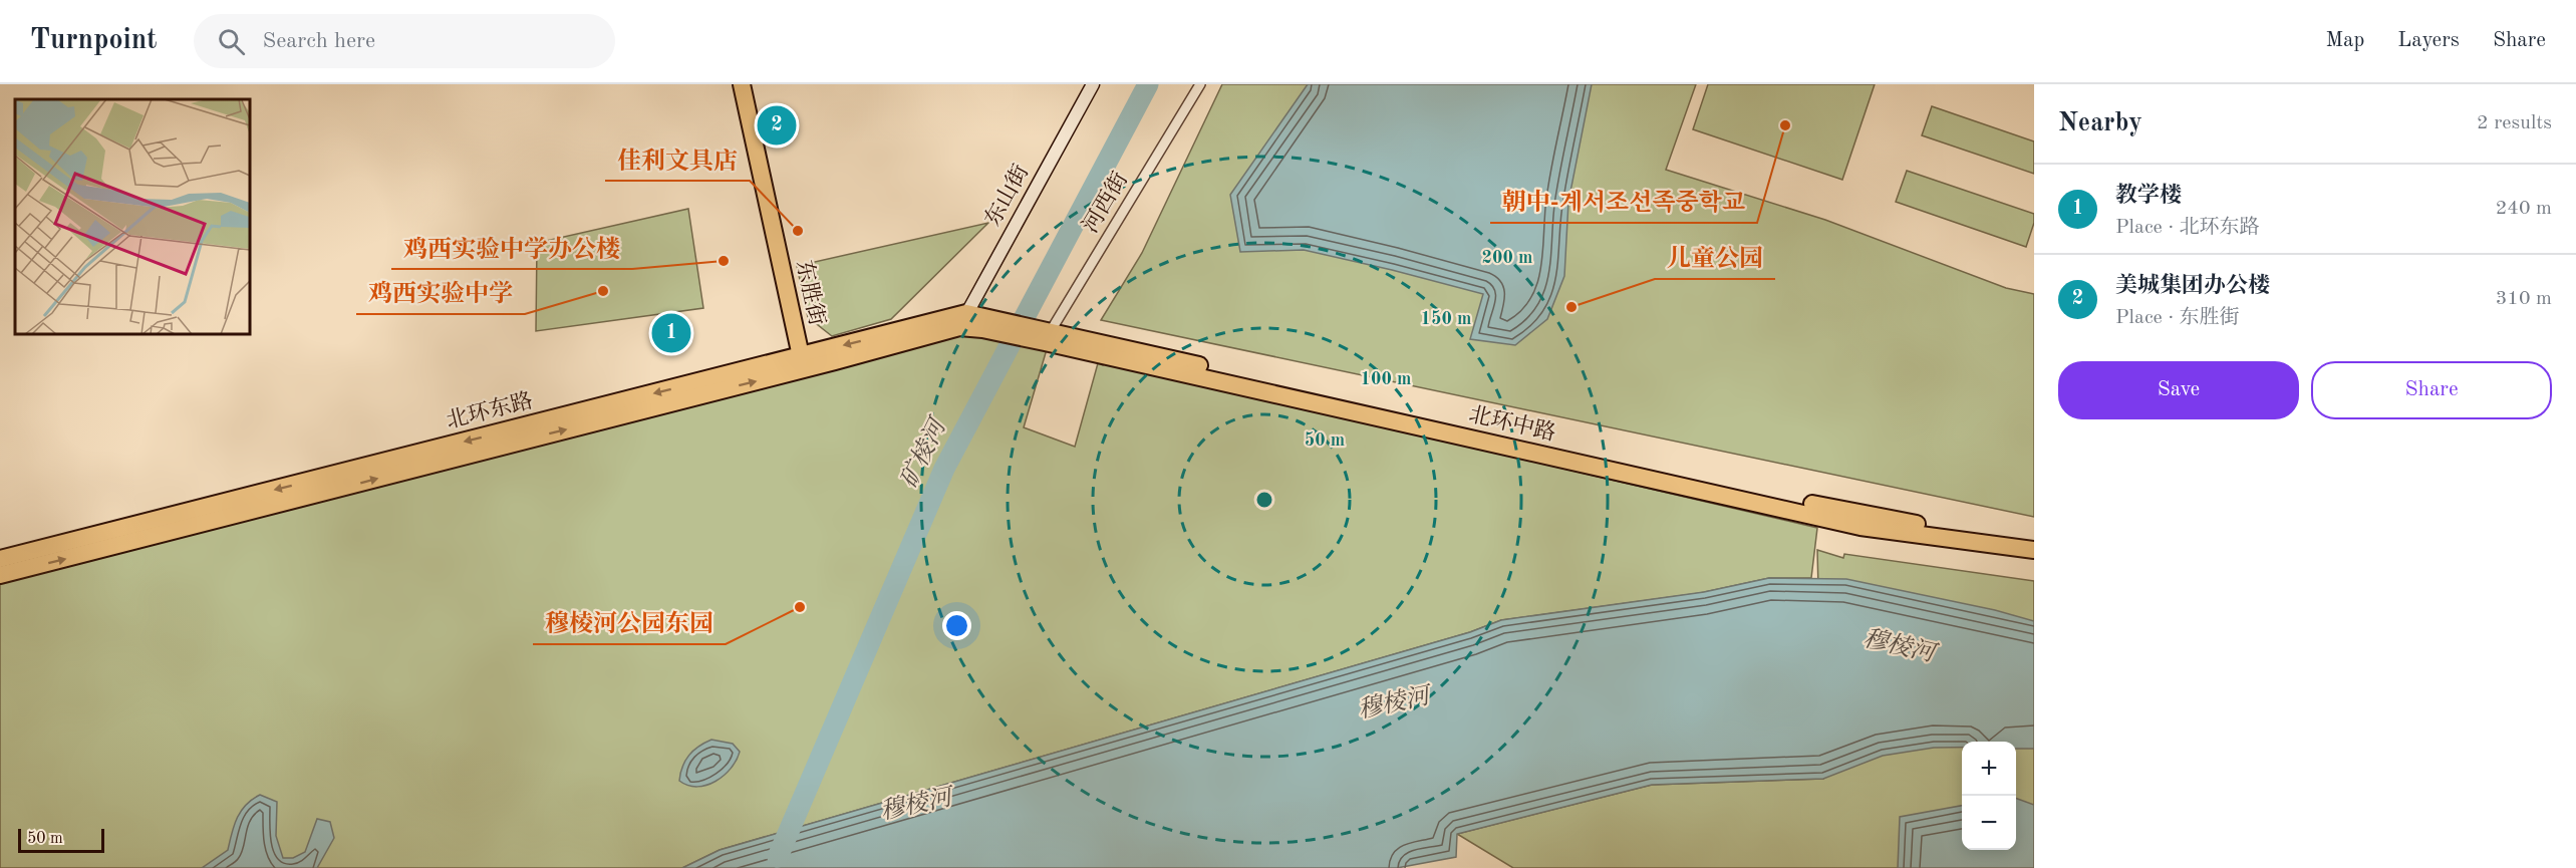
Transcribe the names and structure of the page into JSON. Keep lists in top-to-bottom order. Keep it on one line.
{"streets":{"highway":["东胜街","北环东路","北环中路"],"main road":["东山街"],"street":["河西街"]},"crossings":[["东山街","北环东路"],["河西街","北环中路"],["东胜街","北环东路"],["北环东路","北环中路"]],"water":["矿棱河","穆棱河"],"places":["朝中-계서조선족중학교","佳利文具店","鸡西实验中学办公楼","鸡西实验中学","儿童公园","穆棱河公园东园"],"scale_bar":"50 m","page":{"header":"Turnpoint","search":"Search here","nav":["Map","Layers","Share"],"heading":["Nearby","2 results"],"pins":["2","1"],"list":[{"mark":"1","name":"教学楼","note":"Place · 北环东路","value":"240 m"},{"mark":"2","name":"美城集团办公楼","note":"Place · 东胜街","value":"310 m"}],"buttons":["Save","Share"],"map_buttons":["+","−"],"scale":"50 m"},"rings":["200 m","150 m","100 m","50 m"]}
